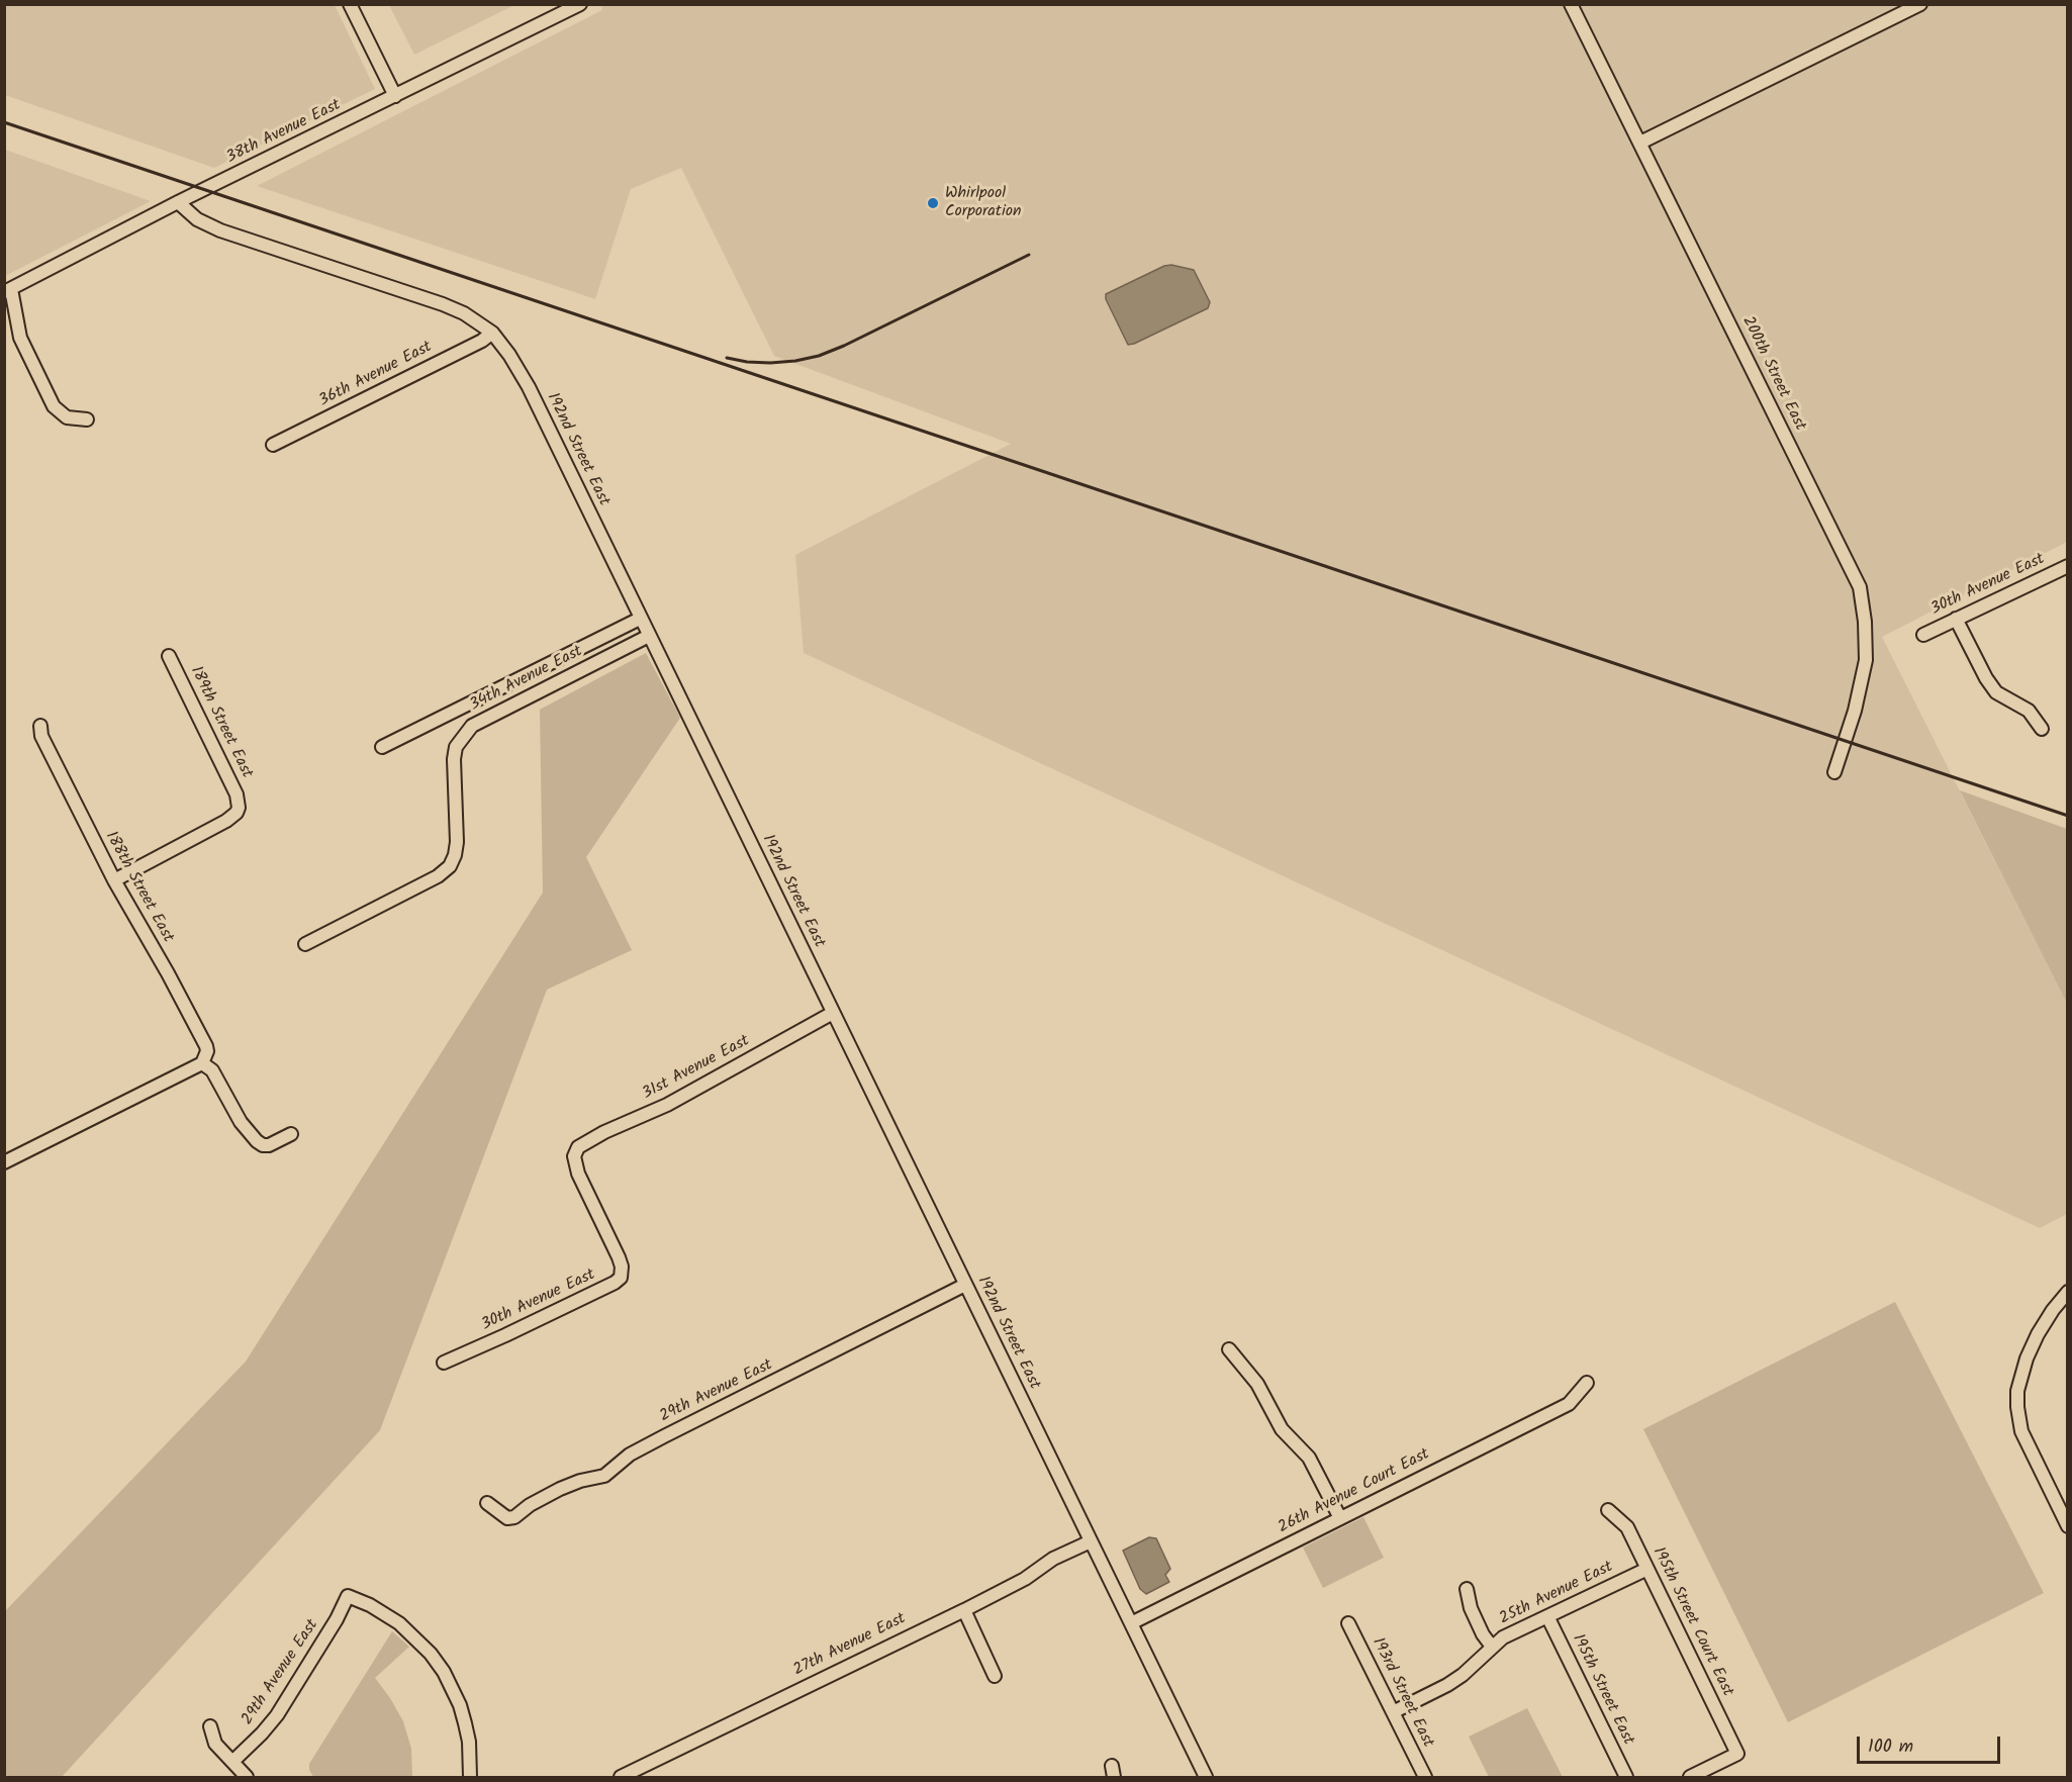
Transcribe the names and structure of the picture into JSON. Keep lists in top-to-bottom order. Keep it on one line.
{"streets":{"street":["38th Avenue East","200th Street East","36th Avenue East","192nd Street East","30th Avenue East","34th Avenue East","189th Street East","188th Street East","31st Avenue East","29th Avenue East","26th Avenue Court East","25th Avenue East","195th Street Court East","27th Avenue East","195th Street East","193rd Street East"]},"crossings":[["38th Avenue East","192nd Street East"],["36th Avenue East","192nd Street East"],["192nd Street East","34th Avenue East"],["192nd Street East","31st Avenue East"],["192nd Street East","29th Avenue East"],["192nd Street East","26th Avenue Court East"],["192nd Street East","27th Avenue East"],["30th Avenue East","31st Avenue East"],["189th Street East","188th Street East"],["25th Avenue East","195th Street Court East"],["25th Avenue East","195th Street East"],["25th Avenue East","193rd Street East"]],"places":["Whirlpool Corporation"],"scale_bar":"100 m"}
